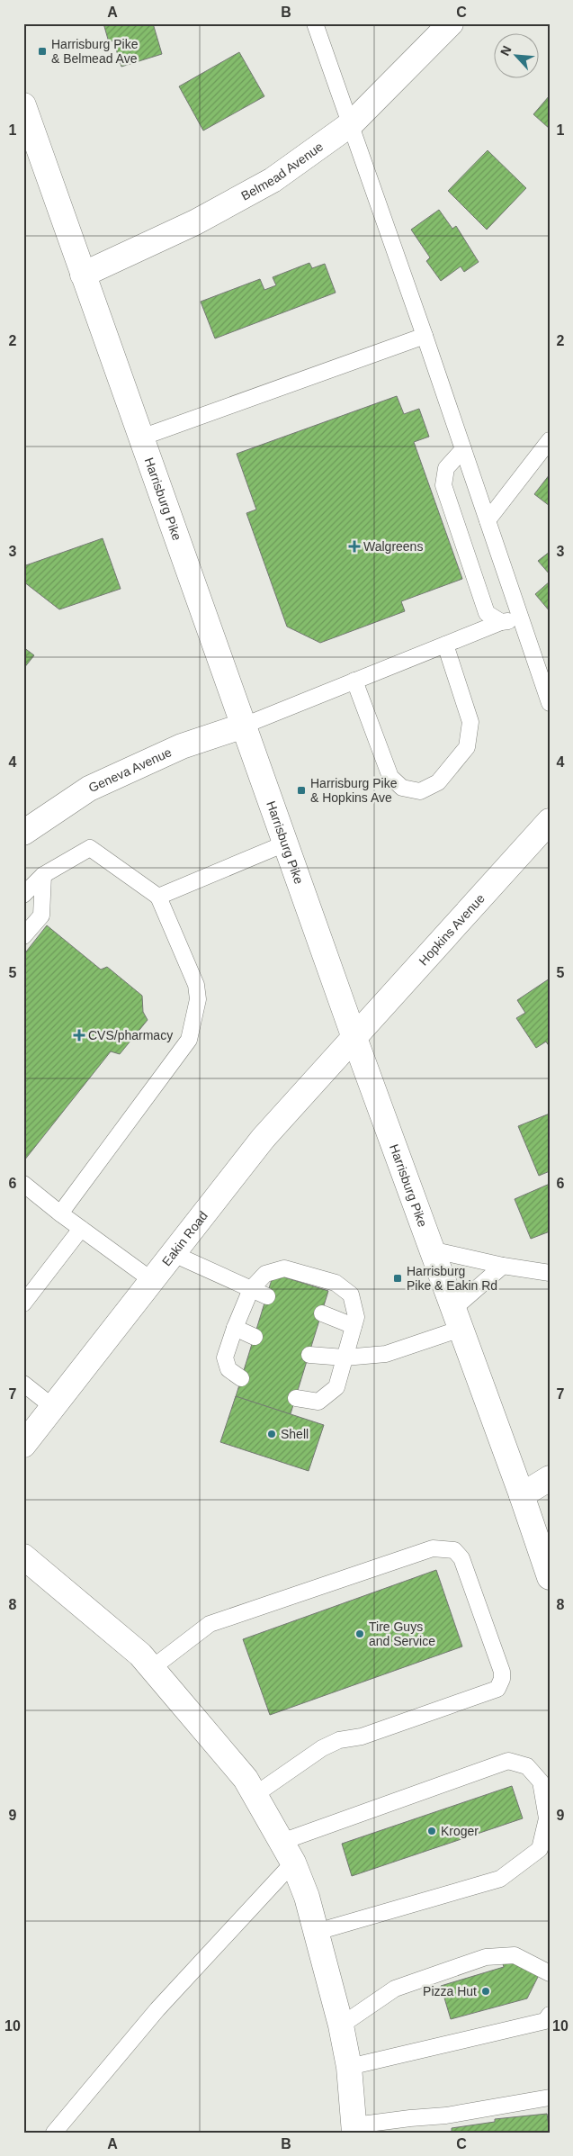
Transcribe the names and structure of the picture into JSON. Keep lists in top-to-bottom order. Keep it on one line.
{"streets":{"street":["Belmead Avenue","Harrisburg Pike","Geneva Avenue","Hopkins Avenue","Eakin Road"]},"crossings":[["Belmead Avenue","Harrisburg Pike"],["Harrisburg Pike","Geneva Avenue"],["Harrisburg Pike","Hopkins Avenue"],["Harrisburg Pike","Eakin Road"],["Hopkins Avenue","Eakin Road"]],"places":{"transit":["Harrisburg Pike & Belmead Ave","Harrisburg Pike & Hopkins Ave","Harrisburg Pike & Eakin Rd"],"health":["Walgreens","CVS/pharmacy"],"other":["Shell","Tire Guys and Service","Kroger","Pizza Hut"]},"north":"top left","grid":{"columns":["A","B","C"],"rows":["1","2","3","4","5","6","7","8","9","10"]}}
